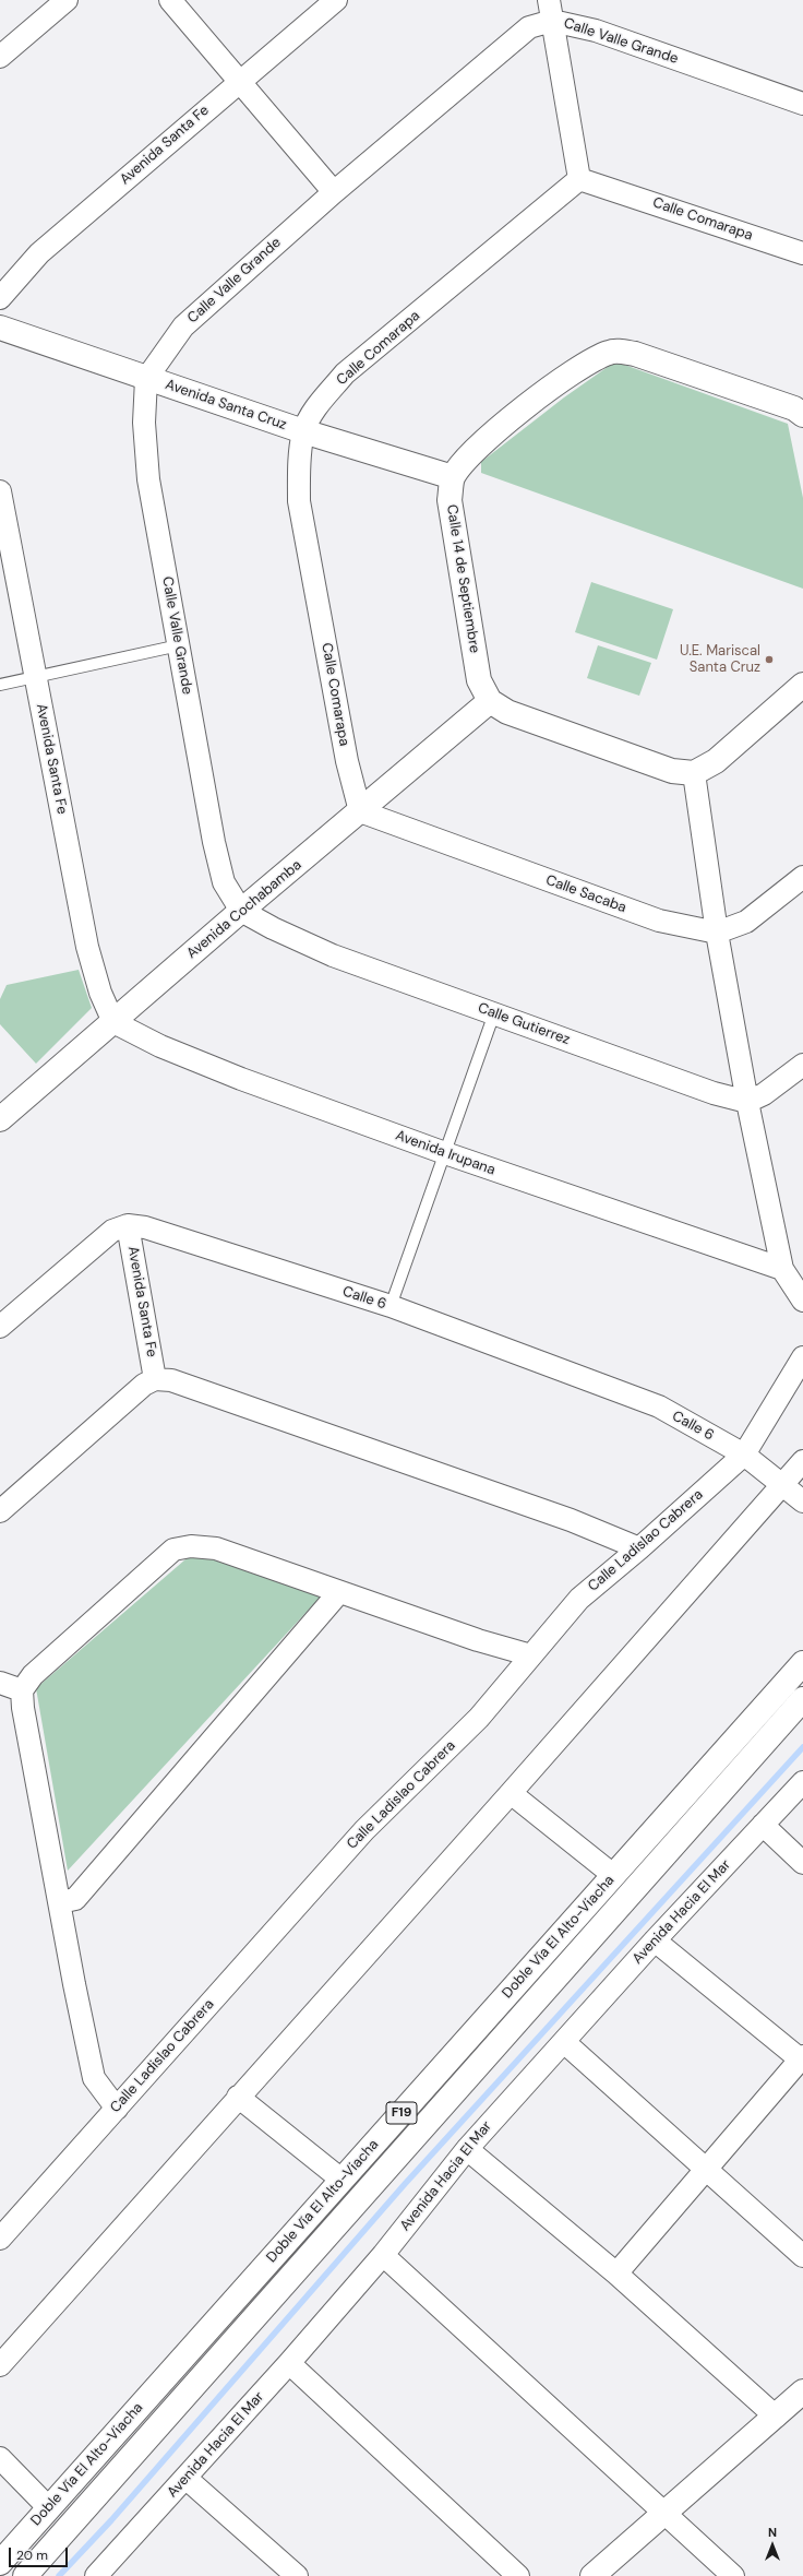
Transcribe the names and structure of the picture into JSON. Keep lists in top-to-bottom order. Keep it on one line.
{"streets":{"main road":["Avenida Santa Cruz","Calle 14 de Septiembre","Avenida Cochabamba","Doble Vía El Alto-Viacha","F19"],"street":["Calle Valle Grande","Avenida Santa Fe","Calle Comarapa","Calle Sacaba","Calle Gutierrez","Avenida Irupana","Calle 6","Calle Ladislao Cabrera","Avenida Hacia El Mar"]},"crossings":[["Calle Valle Grande","Avenida Santa Cruz"],["Calle Valle Grande","Avenida Cochabamba"],["Calle Valle Grande","Calle Gutierrez"],["Avenida Santa Fe","Avenida Cochabamba"],["Avenida Santa Fe","Avenida Irupana"],["Avenida Santa Fe","Calle 6"],["Calle Comarapa","Avenida Santa Cruz"],["Calle Comarapa","Calle Sacaba"],["Calle Comarapa","Avenida Cochabamba"],["Avenida Santa Cruz","Calle 14 de Septiembre"],["Calle 14 de Septiembre","Avenida Cochabamba"],["Calle Sacaba","Avenida Cochabamba"],["Avenida Cochabamba","Calle Gutierrez"],["Avenida Cochabamba","Avenida Irupana"],["Calle 6","Calle Ladislao Cabrera"]],"places":["U.E. Mariscal Santa Cruz"],"scale_bar":"20 m","north":"top"}
